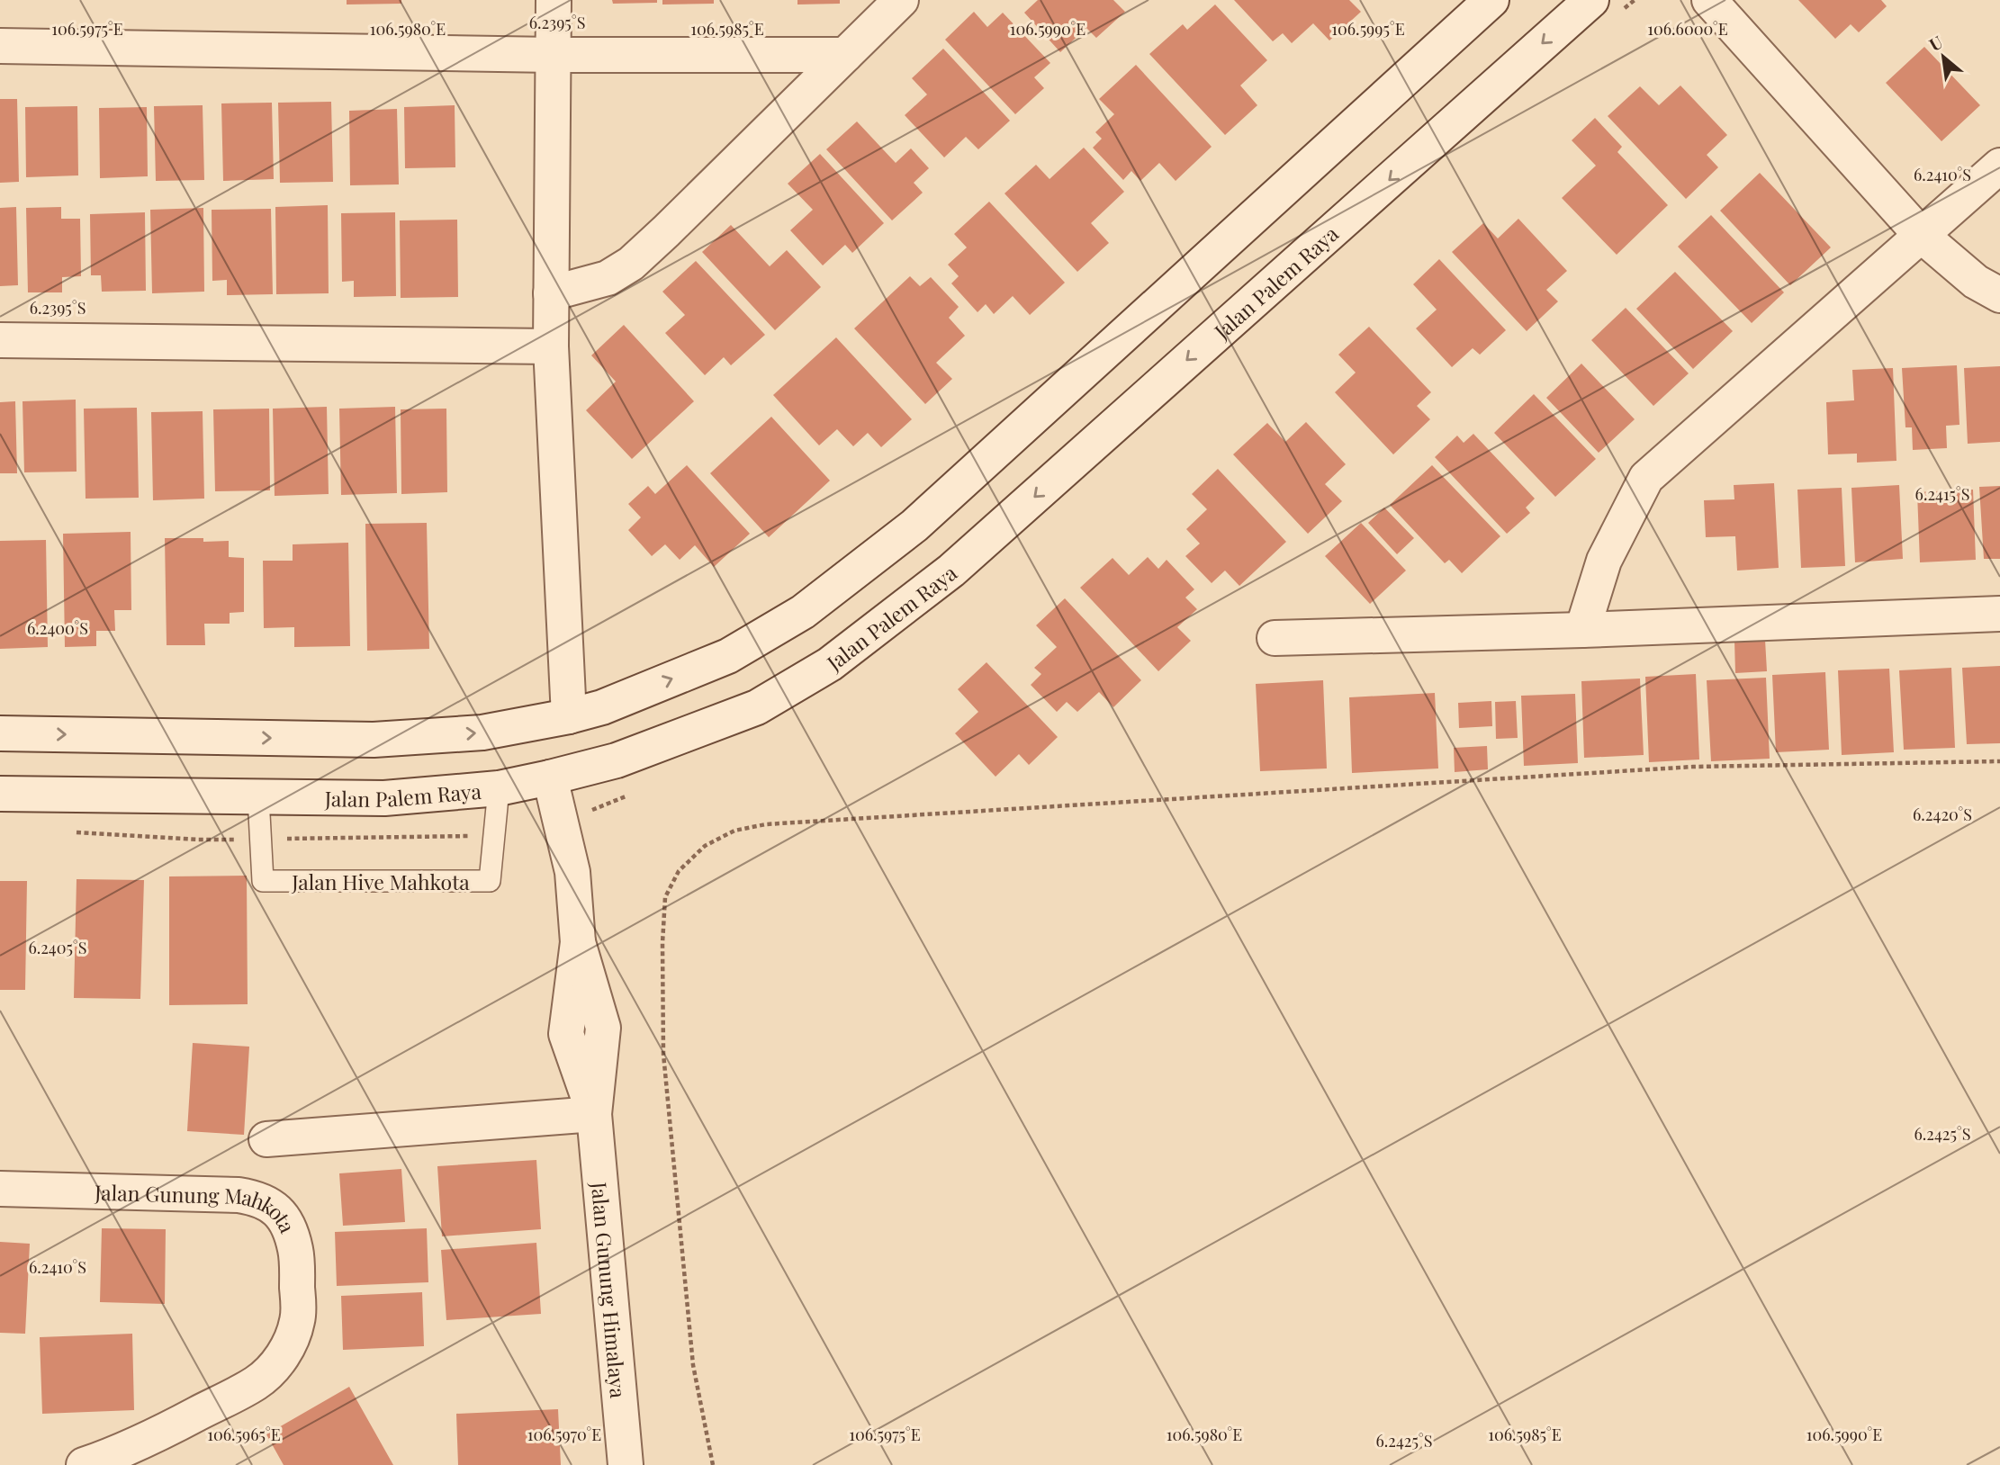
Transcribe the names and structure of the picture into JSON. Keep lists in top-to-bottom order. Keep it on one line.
{"streets":{"street":["Jalan Palem Raya","Jalan Gunung Mahkota","Jalan Gunung Himalaya"],"lane":["Jalan Hive Mahkota"]},"crossings":[["Jalan Palem Raya","Jalan Hive Mahkota"],["Jalan Palem Raya","Jalan Gunung Himalaya"]],"north":"top left","coordinates":["6.2395°S","106.5975°E","106.5980°E","106.5985°E","106.5990°E","106.5995°E","106.6000°E","6.2410°S","6.2415°S","6.2400°S","6.2420°S","6.2405°S","6.2425°S","106.5965°E","106.5970°E"]}
